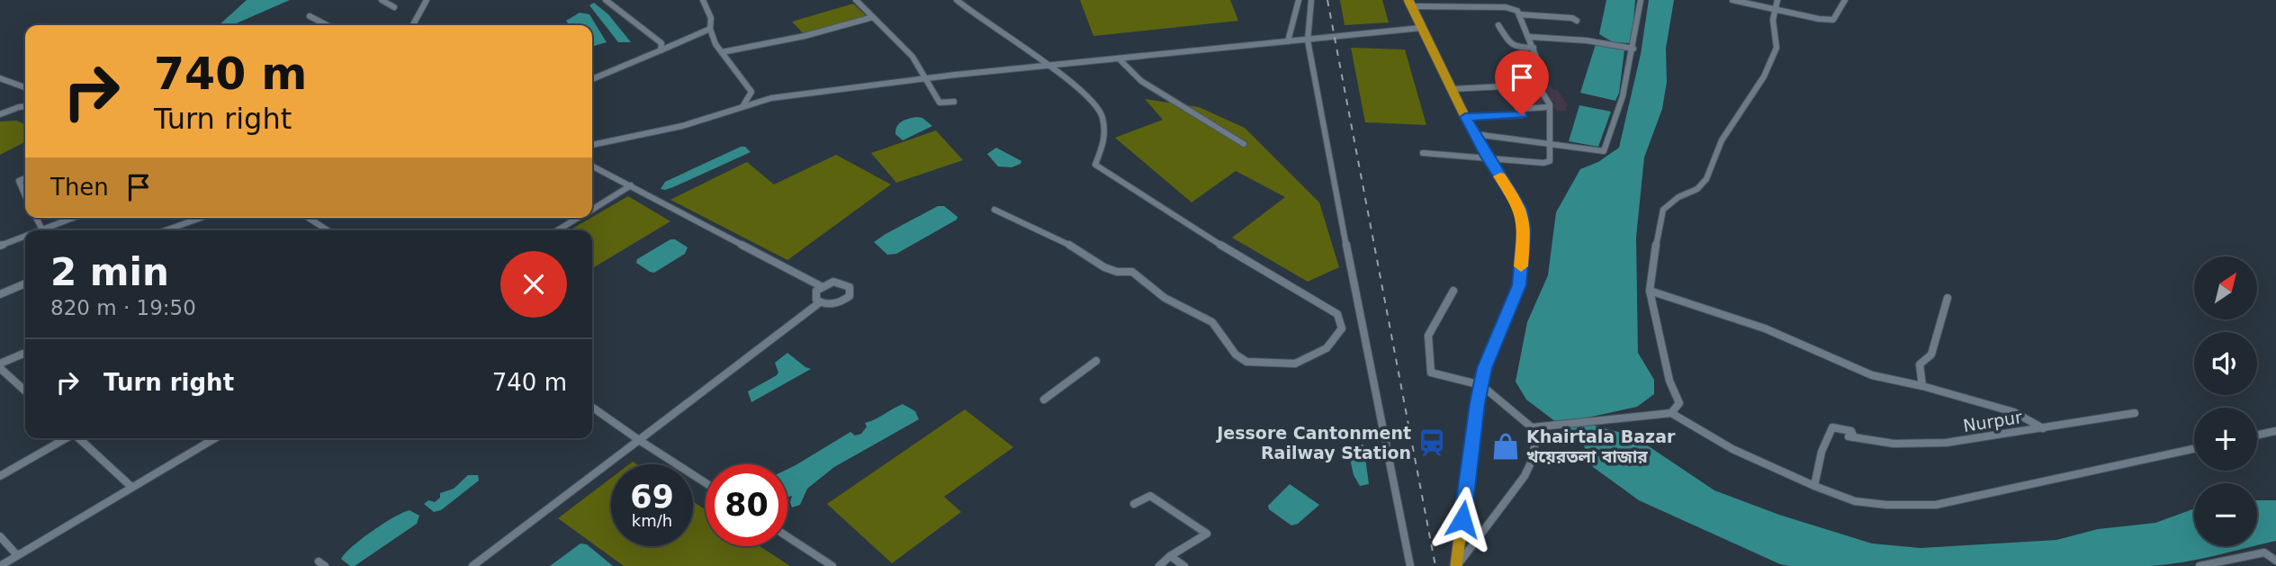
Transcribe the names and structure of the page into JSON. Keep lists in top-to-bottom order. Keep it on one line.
{"streets":{"street":["Nurpur"]},"places":{"station":["Jessore Cantonment Railway Station"],"shop":["Khairtala Bazar খয়েরতলা বাজার"]},"north":"top right","page":{"turn":["740 m","Turn right"],"then":"Then","heading":["2 min","820 m · 19:50"],"map_buttons":["+","−"],"list":[{"name":"Turn right","value":"740 m"}],"speed":"69 km/h","limit":"80"}}
